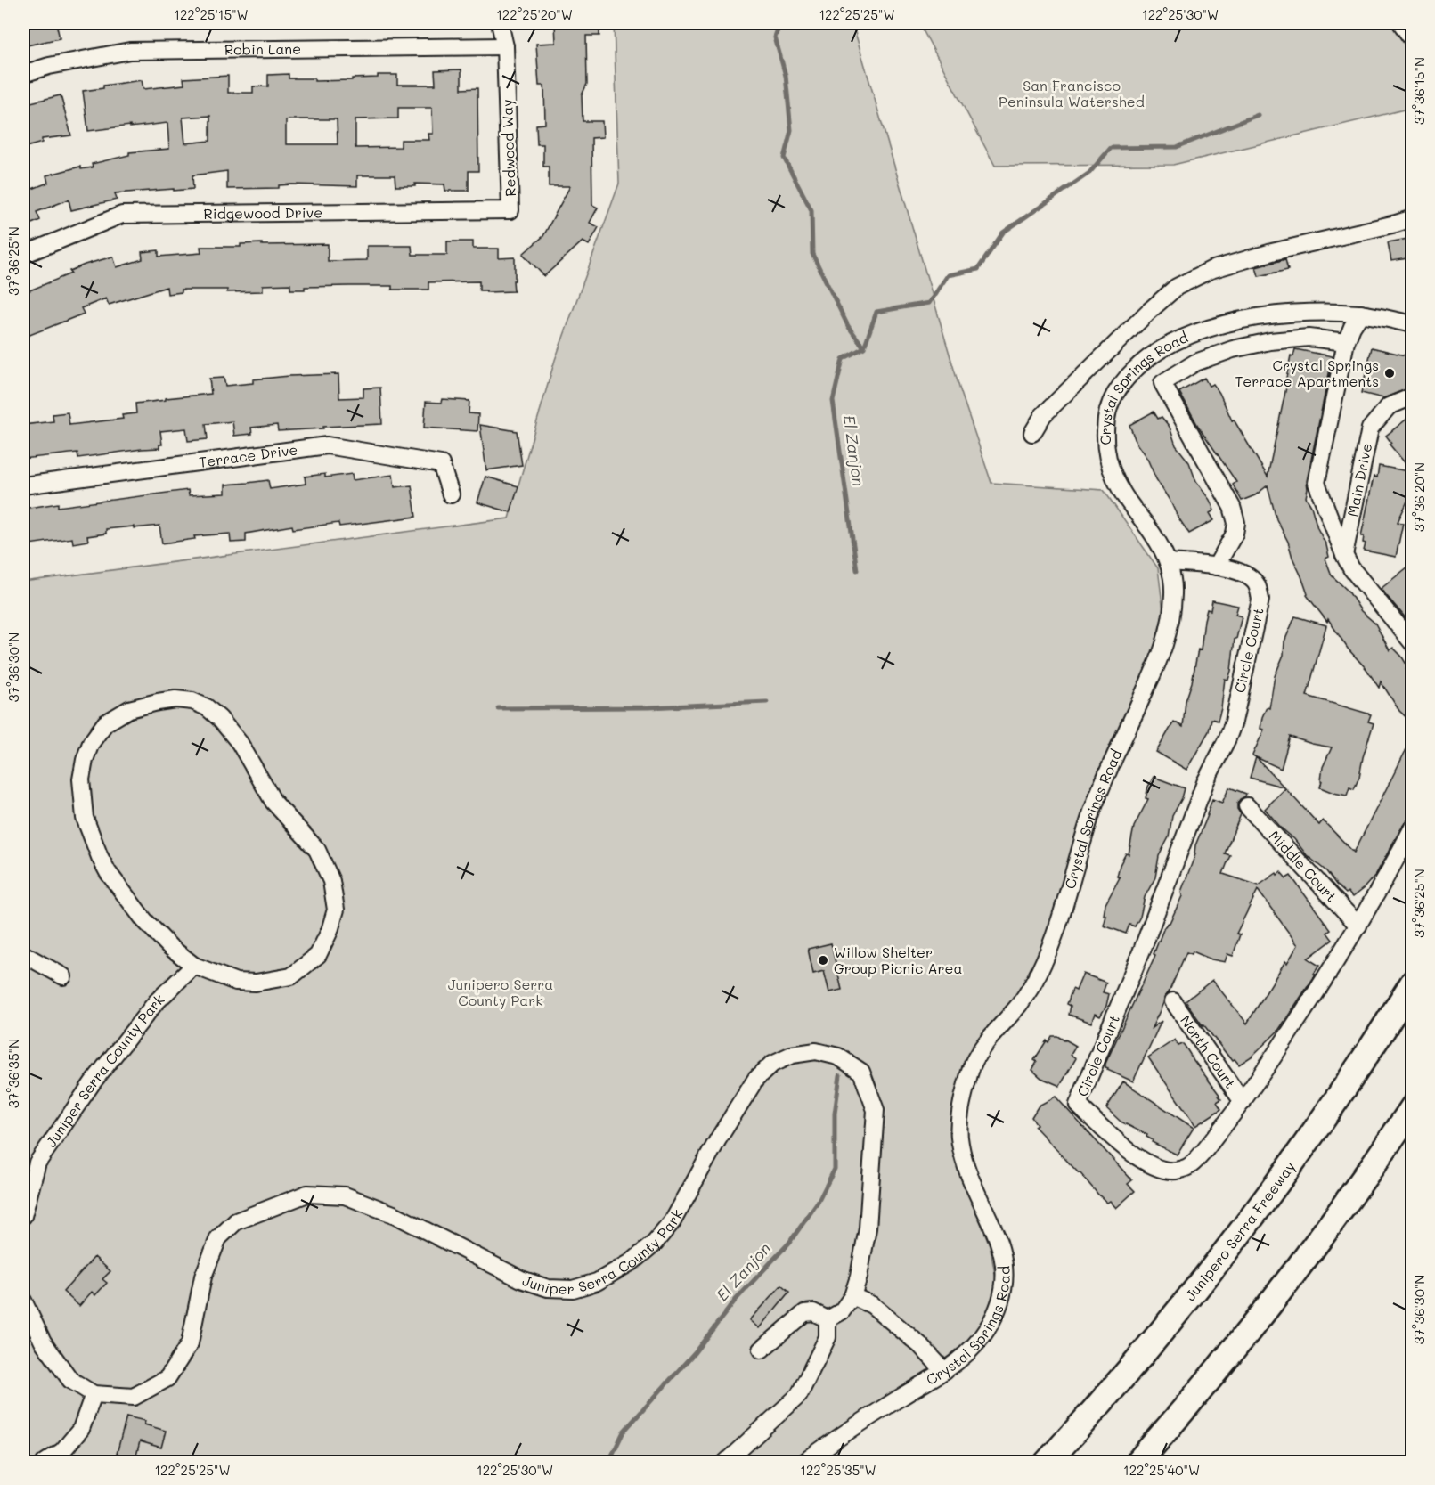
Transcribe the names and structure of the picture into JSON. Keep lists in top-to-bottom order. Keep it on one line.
{"streets":{"highway":["Junipero Serra Freeway"],"street":["Robin Lane","Redwood Way","Ridgewood Drive","Crystal Springs Road","Terrace Drive","Main Drive","Circle Court","Middle Court","North Court","Juniper Serra County Park"]},"crossings":[["Robin Lane","Redwood Way"],["Redwood Way","Ridgewood Drive"],["Crystal Springs Road","Main Drive"],["Crystal Springs Road","Circle Court"],["Circle Court","Middle Court"],["Circle Court","North Court"]],"water":["El Zanjon"],"parks":["San Francisco Peninsula Watershed","Junipero Serra County Park"],"places":["Crystal Springs Terrace Apartments","Willow Shelter Group Picnic Area"],"coordinates":["122°25'15\"W","122°25'20\"W","122°25'25\"W","122°25'30\"W","37°36'15\"N","37°36'25\"N","37°36'20\"N","37°36'30\"N","37°36'35\"N","122°25'35\"W","122°25'40\"W"]}
